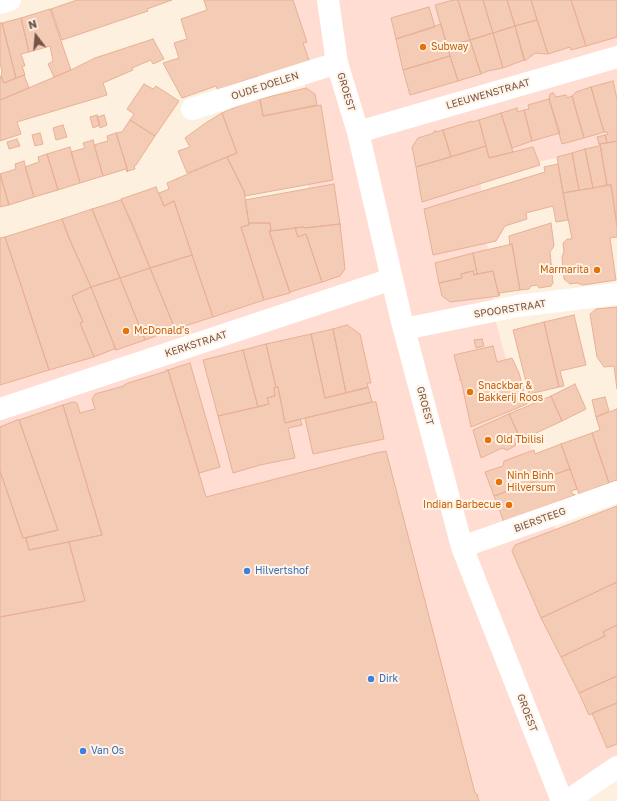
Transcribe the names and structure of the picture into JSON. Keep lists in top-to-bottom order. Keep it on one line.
{"streets":{"street":["OUDE DOELEN","GROEST","LEEUWENSTRAAT","SPOORSTRAAT","KERKSTRAAT","BIERSTEEG"]},"crossings":[["OUDE DOELEN","GROEST"],["GROEST","LEEUWENSTRAAT"],["GROEST","SPOORSTRAAT"],["GROEST","KERKSTRAAT"],["GROEST","BIERSTEEG"]],"places":["Subway","Marmarita","McDonald's","Snackbar & Bakkerij Roos","Old Tbilisi","Ninh Binh Hilversum","Indian Barbecue","Hilvertshof","Dirk","Van Os"],"north":"top"}
